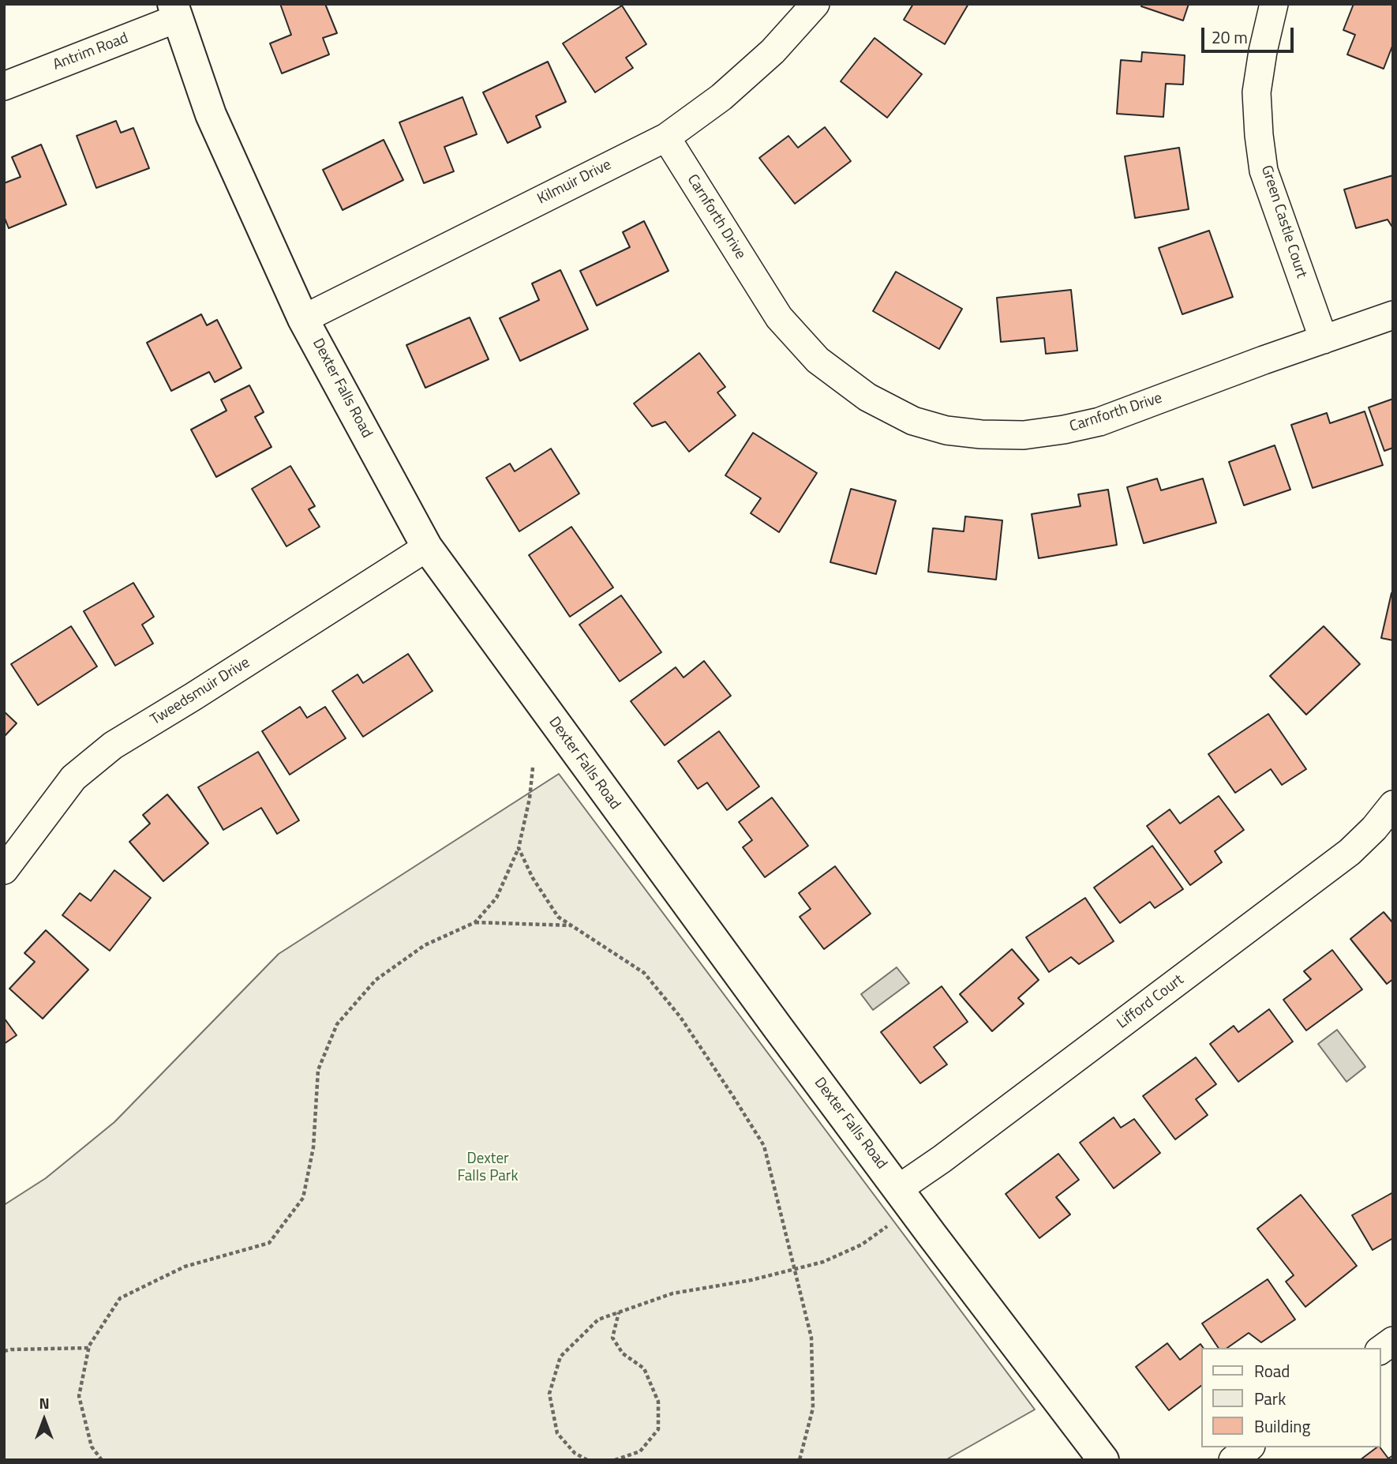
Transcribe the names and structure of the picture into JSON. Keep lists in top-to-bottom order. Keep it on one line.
{"streets":{"street":["Antrim Road","Kilmuir Drive","Carnforth Drive","Green Castle Court","Dexter Falls Road","Tweedsmuir Drive","Lifford Court"]},"crossings":[["Antrim Road","Dexter Falls Road"],["Kilmuir Drive","Carnforth Drive"],["Kilmuir Drive","Dexter Falls Road"],["Carnforth Drive","Green Castle Court"],["Dexter Falls Road","Tweedsmuir Drive"],["Dexter Falls Road","Lifford Court"]],"parks":["Dexter Falls Park"],"legend":["Road","Park","Building"],"scale_bar":"20 m","north":"top"}
